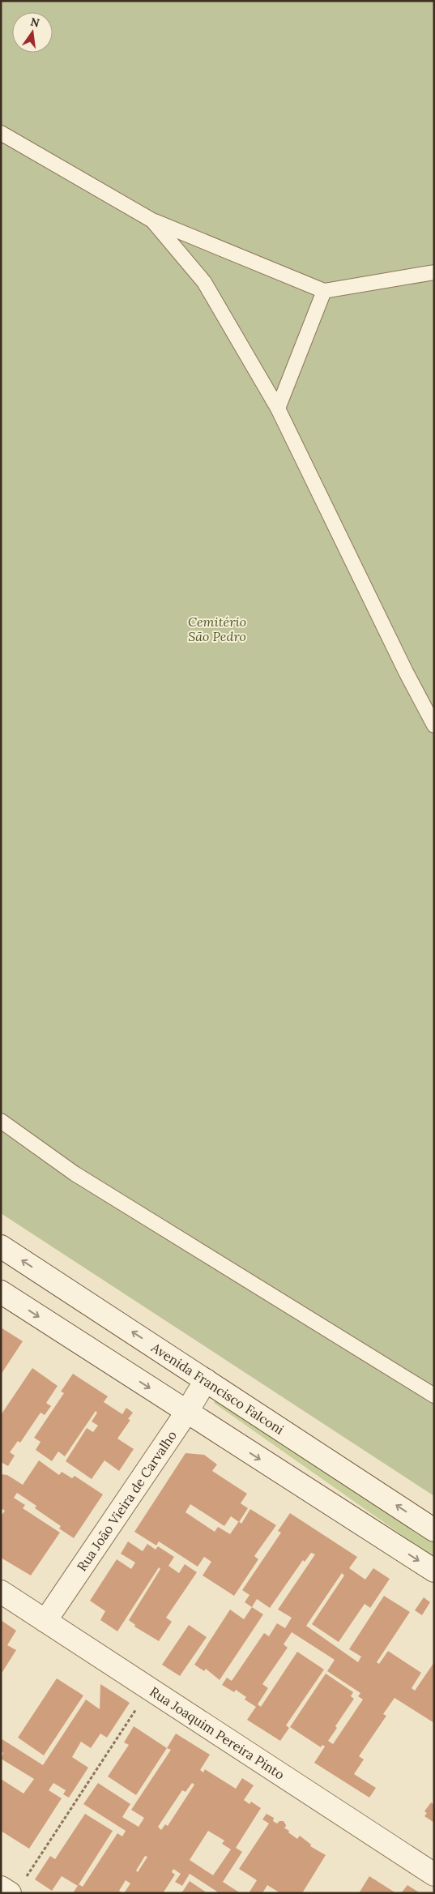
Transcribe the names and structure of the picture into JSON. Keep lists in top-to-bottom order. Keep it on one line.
{"streets":{"main road":["Avenida Francisco Falconi","Rua João Vieira de Carvalho","Rua Joaquim Pereira Pinto"]},"crossings":[["Avenida Francisco Falconi","Rua João Vieira de Carvalho"],["Rua João Vieira de Carvalho","Rua Joaquim Pereira Pinto"]],"parks":["Cemitério São Pedro"],"north":"top"}
